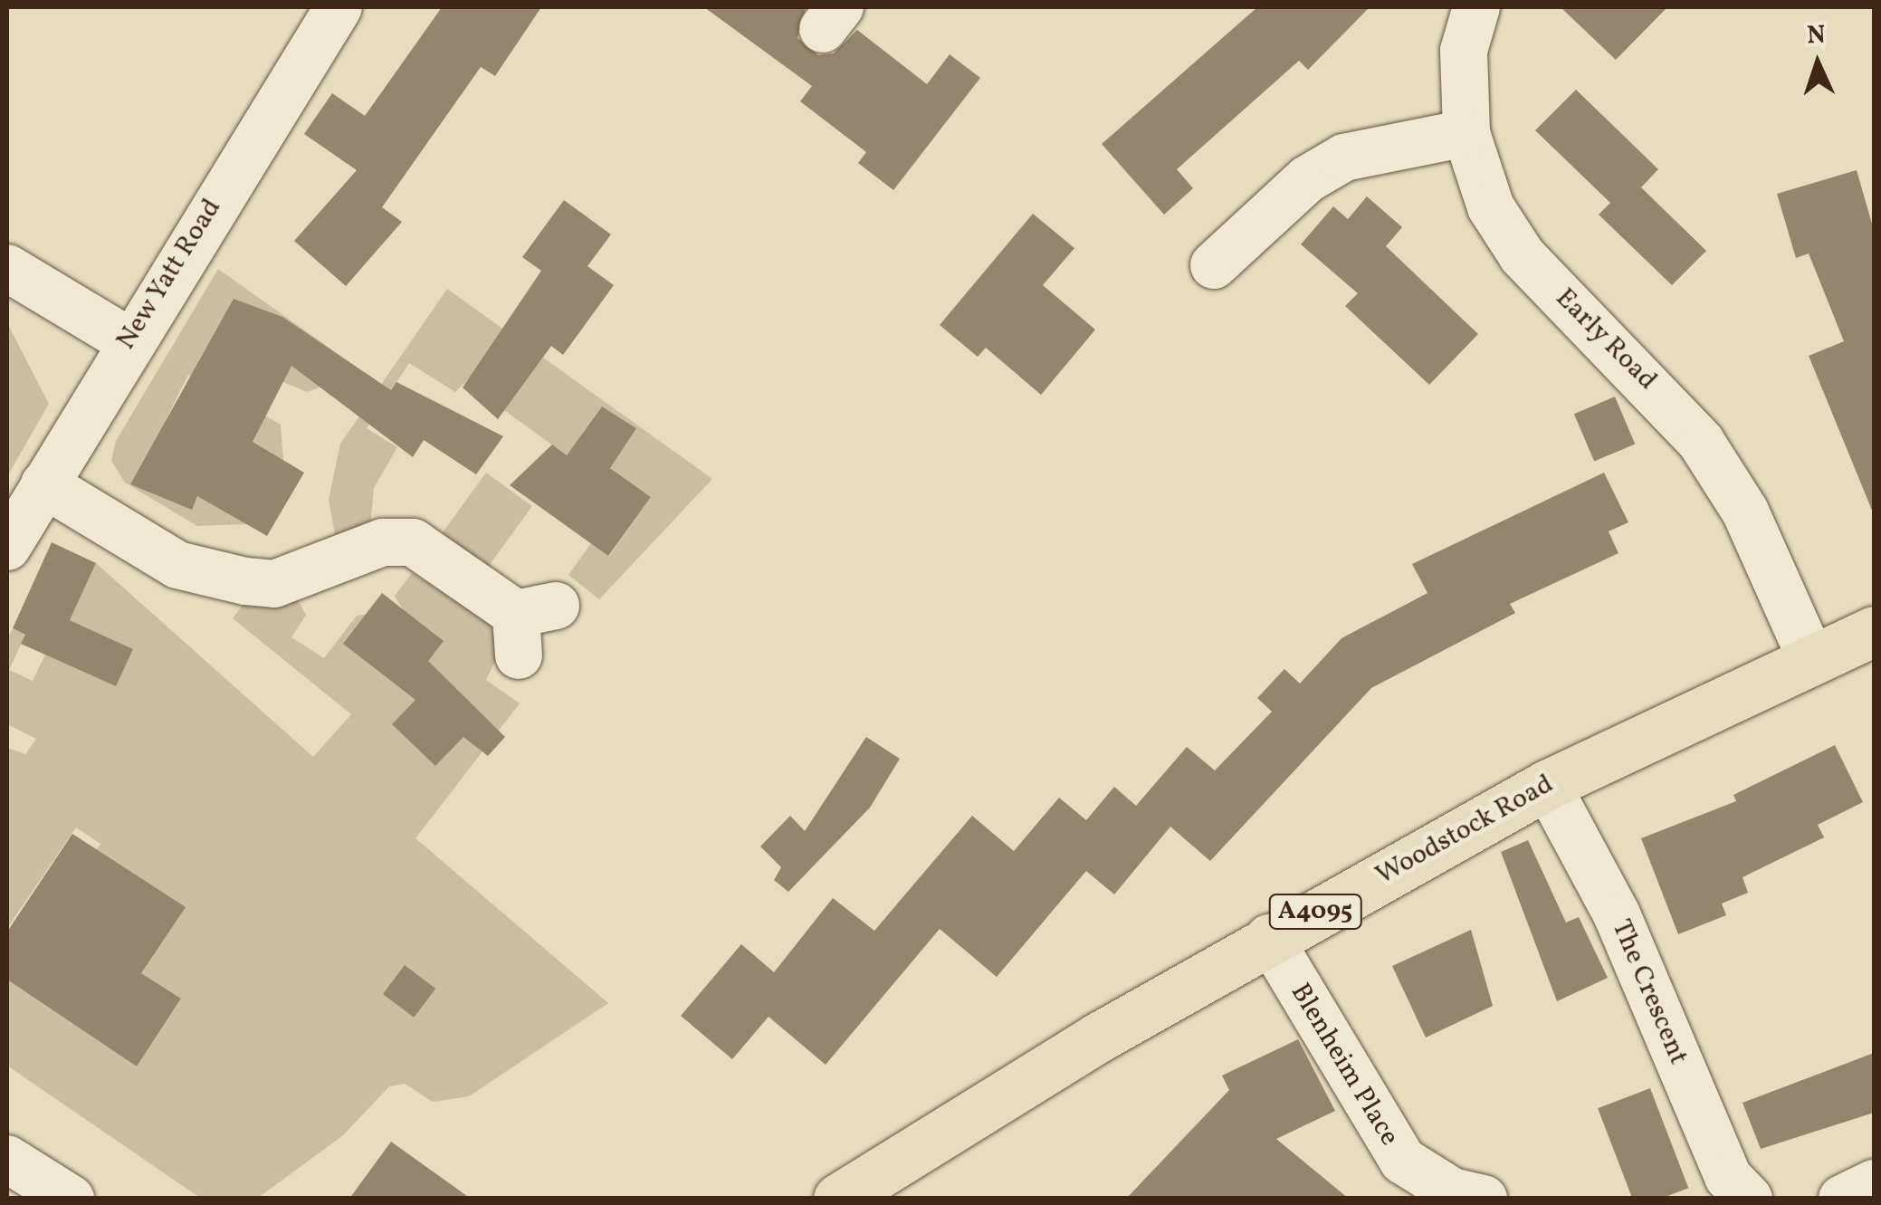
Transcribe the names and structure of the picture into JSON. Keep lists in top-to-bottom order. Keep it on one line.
{"streets":{"main road":["Woodstock Road","A4095"],"street":["New Yatt Road","Early Road","The Crescent","Blenheim Place"]},"crossings":[["Early Road","Woodstock Road"],["Woodstock Road","The Crescent"],["Woodstock Road","Blenheim Place"]],"north":"top"}
